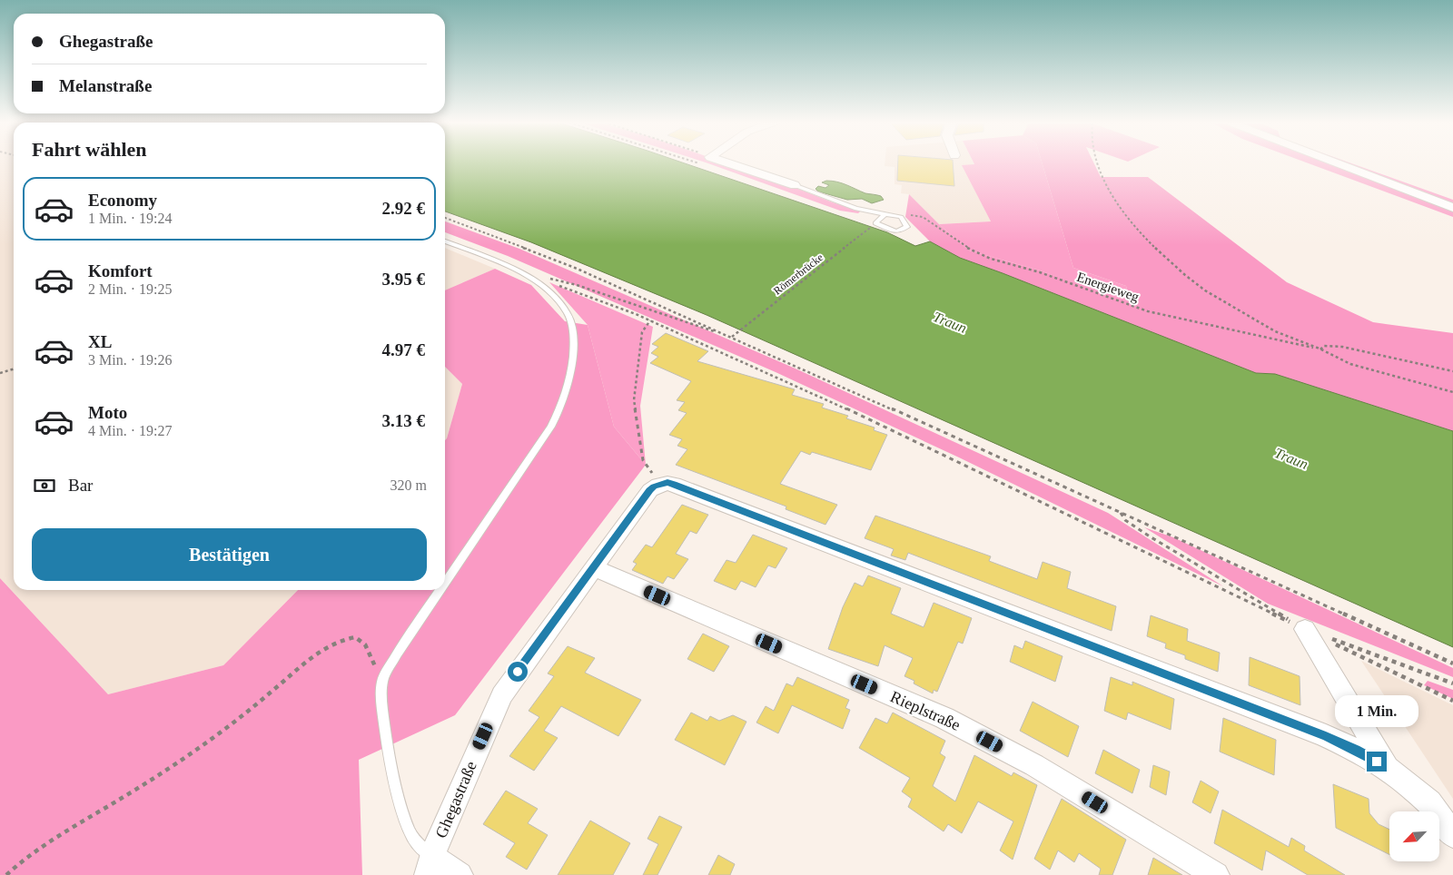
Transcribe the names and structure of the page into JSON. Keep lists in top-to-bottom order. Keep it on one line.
{"streets":{"street":["Rieplstraße","Ghegastraße"],"path":["Römerbrücke","Energieweg"]},"crossings":[["Rieplstraße","Ghegastraße"]],"water":["Traun"],"north":"bottom left","page":{"banner":["Ghegastraße","Melanstraße"],"heading":"Fahrt wählen","list":[{"name":"Economy","note":"1 Min. · 19:24","value":"2.92 €"},{"name":"Komfort","note":"2 Min. · 19:25","value":"3.95 €"},{"name":"XL","note":"3 Min. · 19:26","value":"4.97 €"},{"name":"Moto","note":"4 Min. · 19:27","value":"3.13 €"}],"pay":["Bar","320 m"],"buttons":"Bestätigen","bubble":"1 Min."}}
